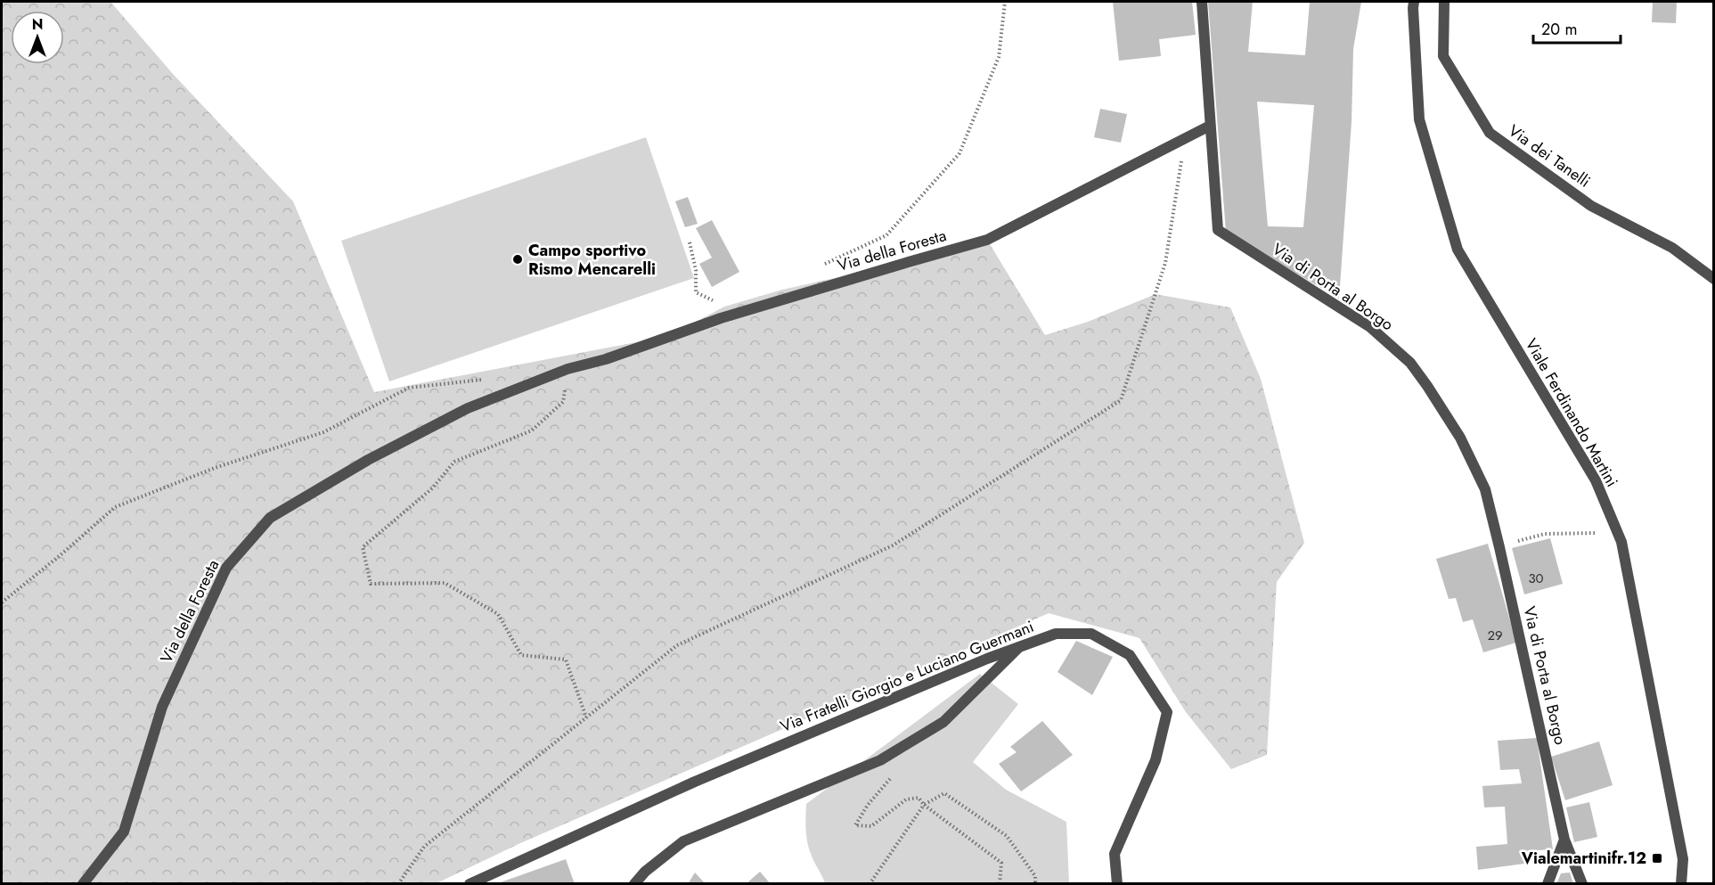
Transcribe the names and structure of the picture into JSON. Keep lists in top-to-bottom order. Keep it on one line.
{"streets":{"street":["Via dei Tanelli","Via della Foresta","Via di Porta al Borgo","Viale Ferdinando Martini","Via Fratelli Giorgio e Luciano Guermani"]},"crossings":[["Via della Foresta","Via di Porta al Borgo"]],"places":{"other":["Campo sportivo Rismo Mencarelli"],"transit":["Vialemartinifr.12"]},"house_numbers":["30","29"],"scale_bar":"20 m","north":"top"}
